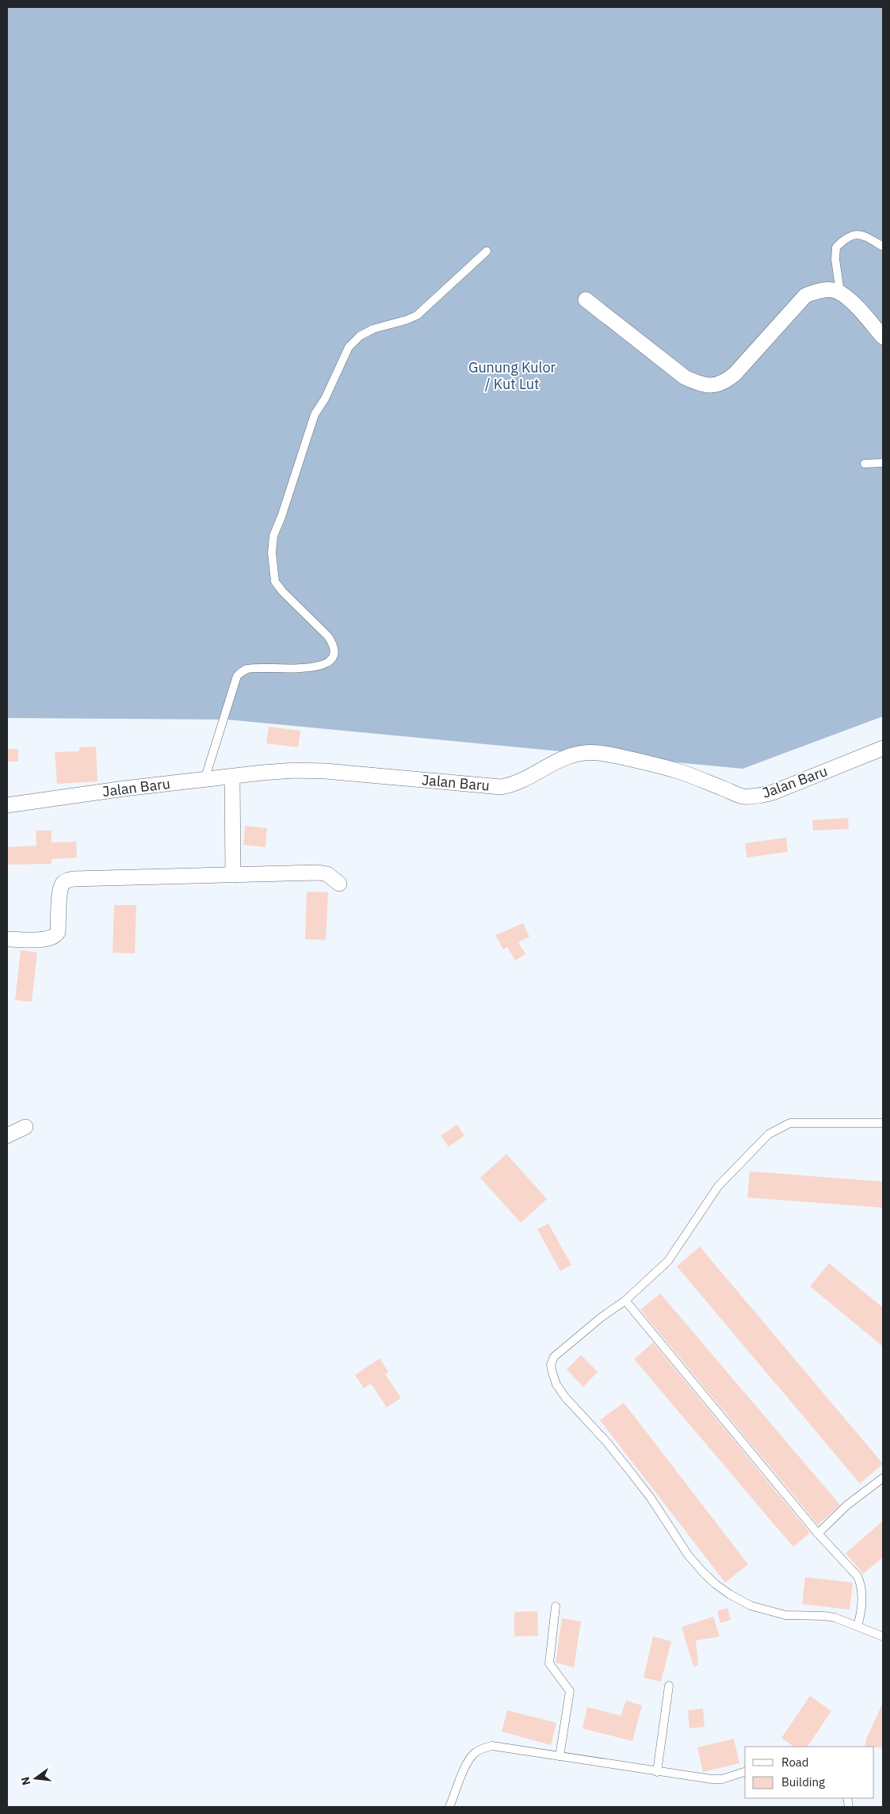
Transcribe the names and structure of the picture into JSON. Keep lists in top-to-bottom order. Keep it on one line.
{"streets":{"street":["Jalan Baru"]},"parks":["Gunung Kulor / Kut Lut"],"legend":["Road","Building"],"north":"left"}
